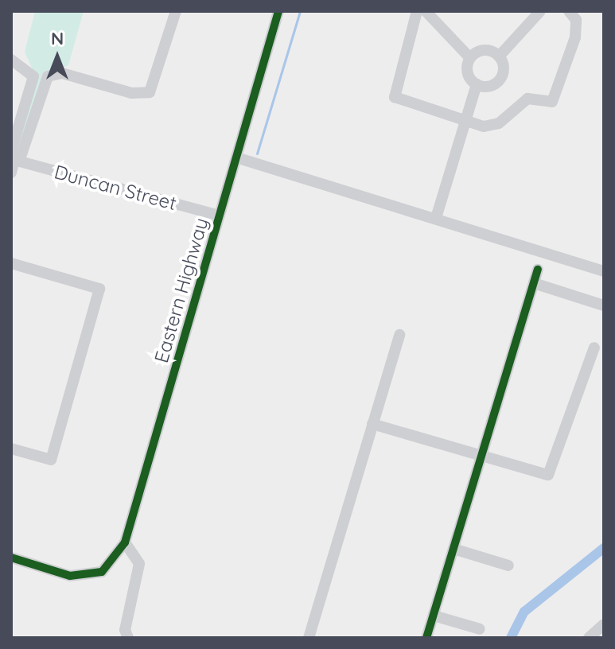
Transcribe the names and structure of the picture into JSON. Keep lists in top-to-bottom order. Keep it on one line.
{"streets":{"street":["Duncan Street","Eastern Highway"]},"crossings":[["Duncan Street","Eastern Highway"]],"north":"top"}
